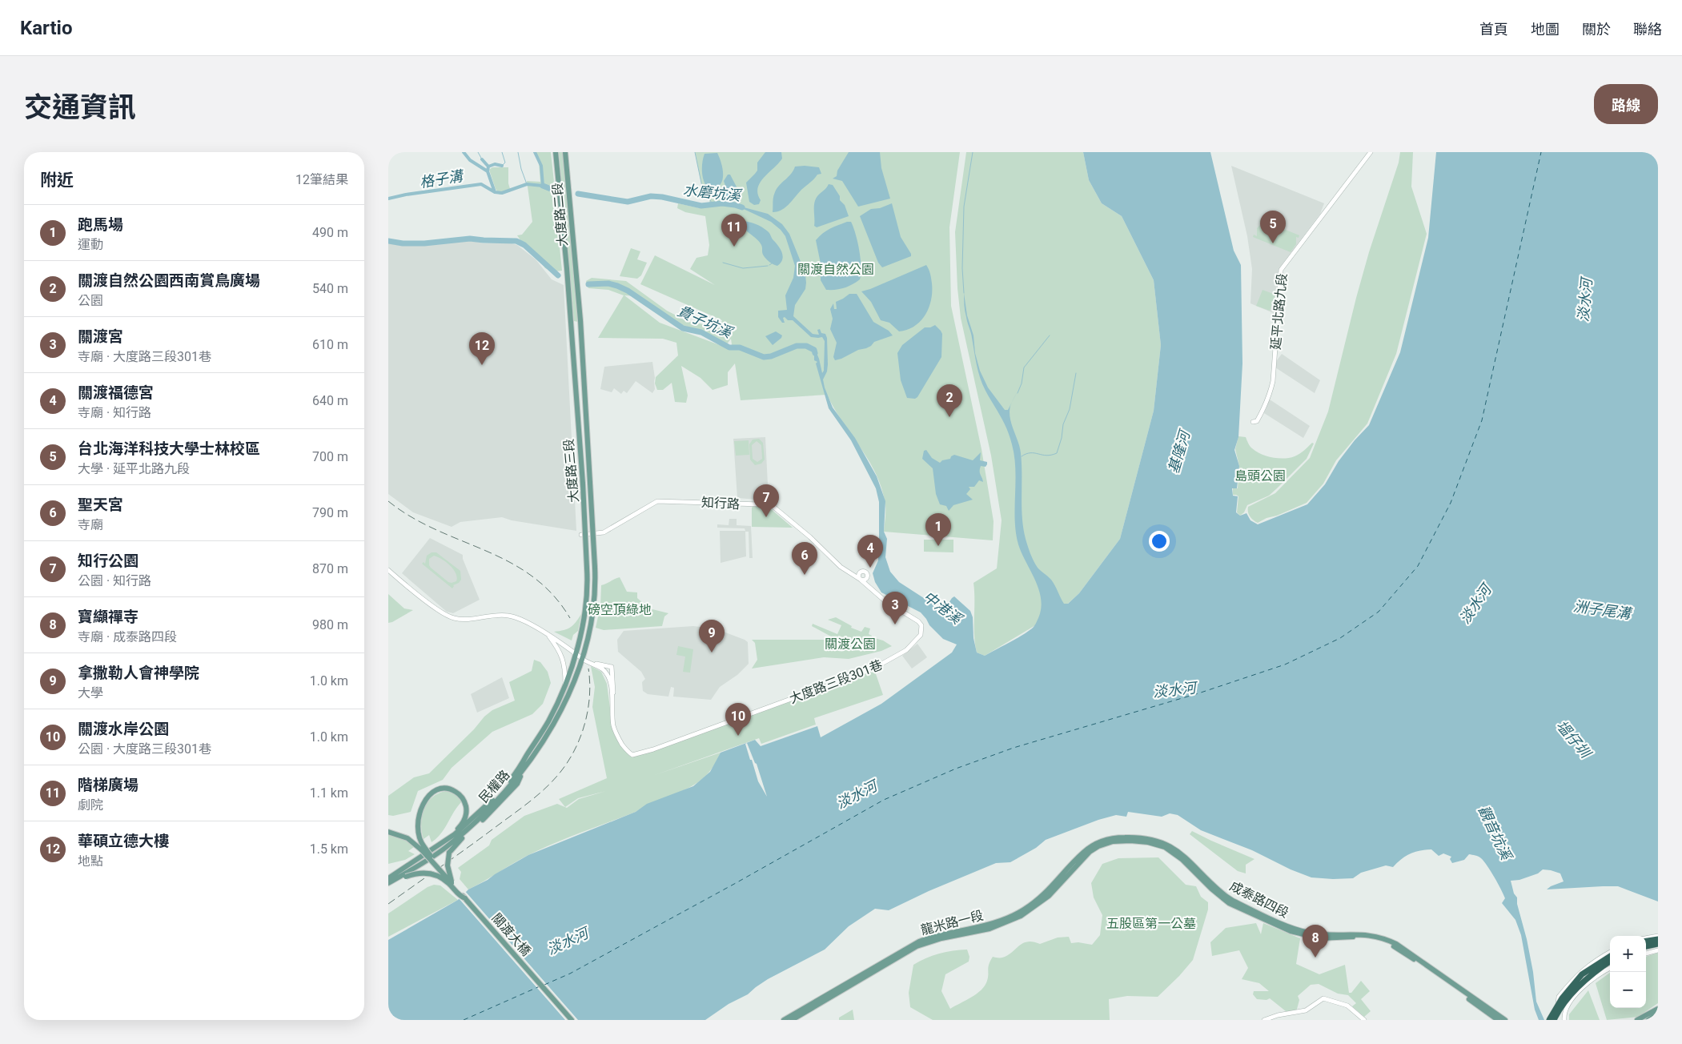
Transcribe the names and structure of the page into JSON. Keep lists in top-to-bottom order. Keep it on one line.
{"streets":{"main road":["大度路二段","大度路三段","民權路","成泰路四段","龍米路一段","關渡大橋"],"street":["延平北路九段","知行路","大度路三段301巷"]},"crossings":[["大度路二段","大度路三段"],["大度路三段","民權路"],["知行路","大度路三段301巷"],["民權路","關渡大橋"],["成泰路四段","龍米路一段"]],"water":["格子溝","水磨坑溪","淡水河","貴子坑溪","基隆河","中港溪","洲子尾溝","塭仔圳","觀音坑溪"],"parks":["關渡自然公園","島頭公園","磅空頂綠地","關渡公園","五股區第一公墓"],"page":{"header":"Kartio","nav":["首頁","地圖","關於","聯絡"],"title":"交通資訊","buttons":"路線","heading":["附近","12筆結果"],"list":[{"mark":"1","name":"跑馬場","note":"運動","value":"490 m"},{"mark":"2","name":"關渡自然公園西南賞鳥廣場","note":"公園","value":"540 m"},{"mark":"3","name":"關渡宮","note":"寺廟 · 大度路三段301巷","value":"610 m"},{"mark":"4","name":"關渡福德宮","note":"寺廟 · 知行路","value":"640 m"},{"mark":"5","name":"台北海洋科技大學士林校區","note":"大學 · 延平北路九段","value":"700 m"},{"mark":"6","name":"聖天宮","note":"寺廟","value":"790 m"},{"mark":"7","name":"知行公園","note":"公園 · 知行路","value":"870 m"},{"mark":"8","name":"寶纈禪寺","note":"寺廟 · 成泰路四段","value":"980 m"},{"mark":"9","name":"拿撒勒人會神學院","note":"大學","value":"1.0 km"},{"mark":"10","name":"關渡水岸公園","note":"公園 · 大度路三段301巷","value":"1.0 km"},{"mark":"11","name":"階梯廣場","note":"劇院","value":"1.1 km"},{"mark":"12","name":"華碩立德大樓","note":"地點","value":"1.5 km"}],"pins":["5","11","12","2","7","1","4","6","3","9","10","8"],"map_buttons":["+","−"]}}
